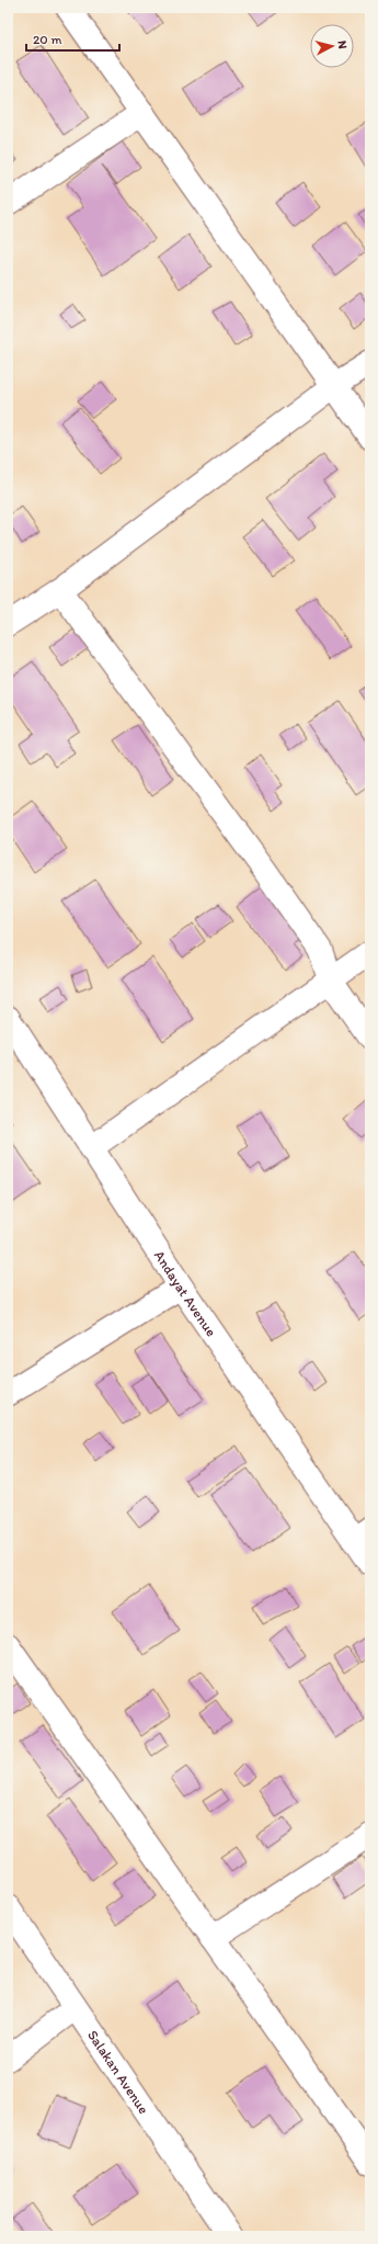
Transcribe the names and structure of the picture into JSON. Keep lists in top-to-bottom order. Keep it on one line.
{"streets":{"street":["Andayat Avenue","Salakan Avenue"]},"scale_bar":"20 m","north":"right"}
